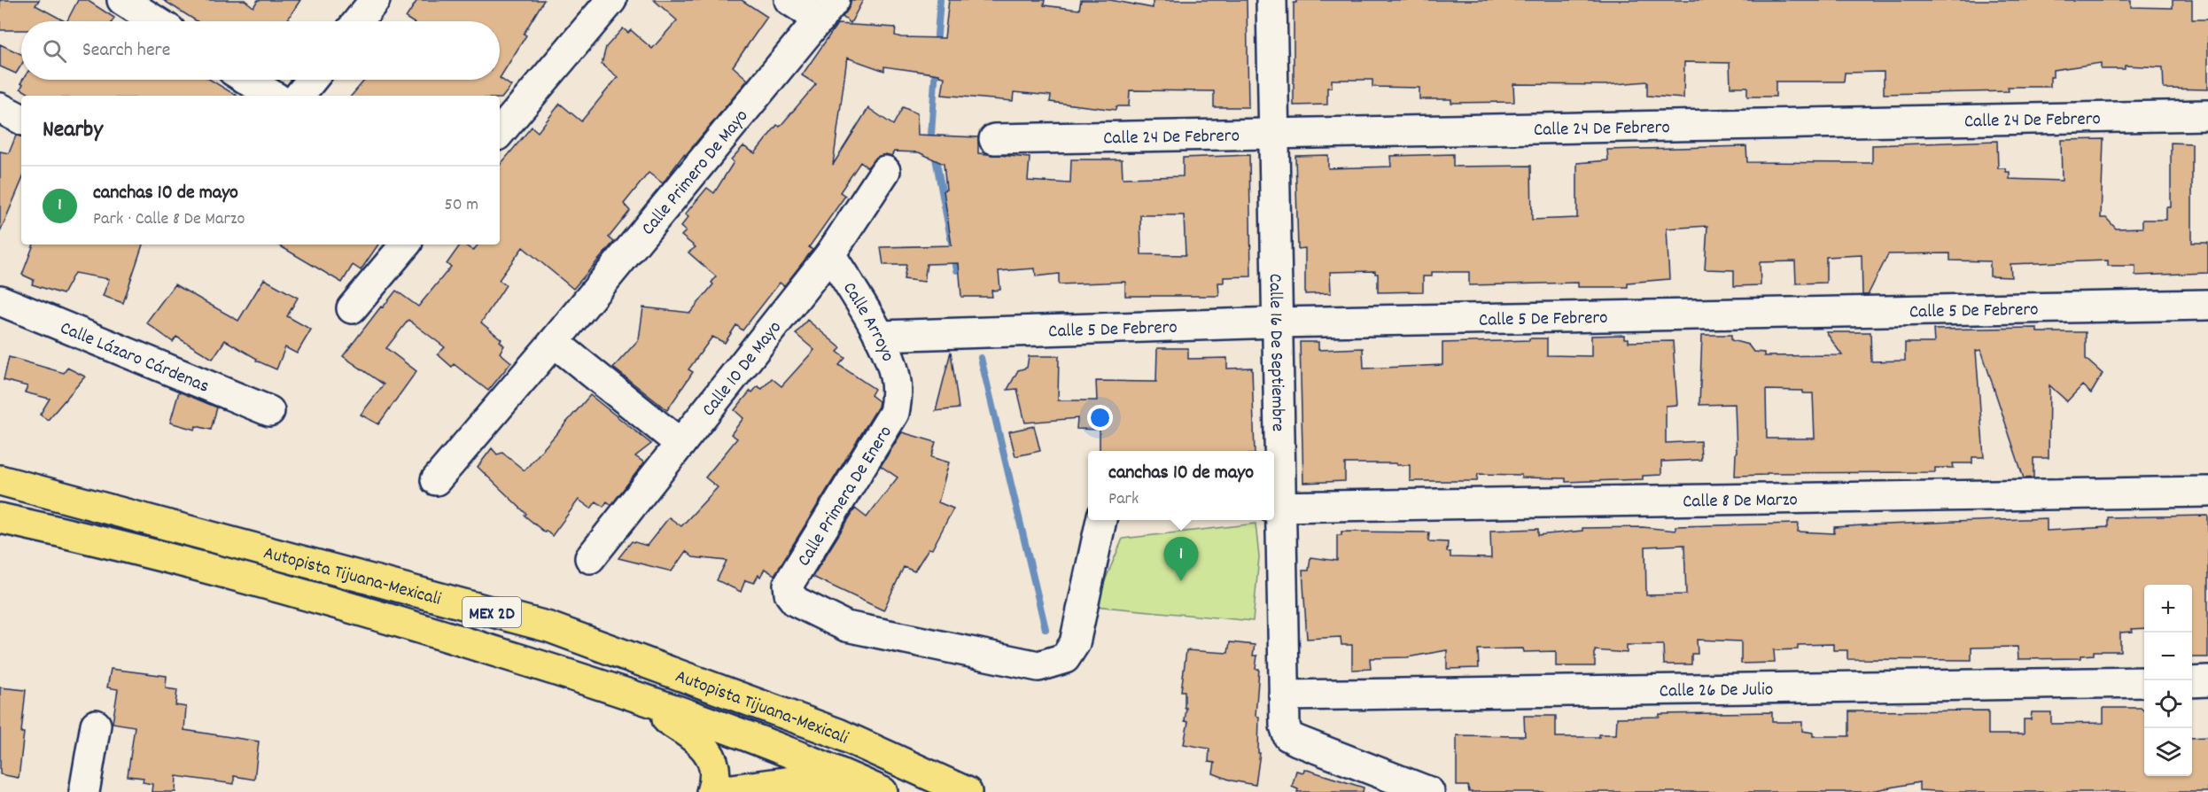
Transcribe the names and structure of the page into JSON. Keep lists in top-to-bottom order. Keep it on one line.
{"streets":{"highway":["Autopista Tijuana-Mexicali","MEX 2D"],"street":["Calle 24 De Febrero","Calle Primero De Mayo","Calle 5 De Febrero","Calle Arroyo","Calle 16 De Septiembre","Calle Lázaro Cárdenas","Calle 10 De Mayo","Calle Primera De Enero","Calle 8 De Marzo","Calle 26 De Julio"]},"crossings":[["Calle 24 De Febrero","Calle 16 De Septiembre"],["Calle 5 De Febrero","Calle Arroyo"],["Calle 5 De Febrero","Calle 16 De Septiembre"],["Calle Arroyo","Calle 10 De Mayo"],["Calle Arroyo","Calle Primera De Enero"],["Calle 16 De Septiembre","Calle 8 De Marzo"],["Calle 16 De Septiembre","Calle 26 De Julio"]],"page":{"search":"Search here","heading":"Nearby","list":[{"mark":"1","name":"canchas 10 de mayo","note":"Park · Calle 8 De Marzo","value":"50 m"}],"popup":["canchas 10 de mayo","Park"],"pins":"1","map_buttons":["+","−"]}}
